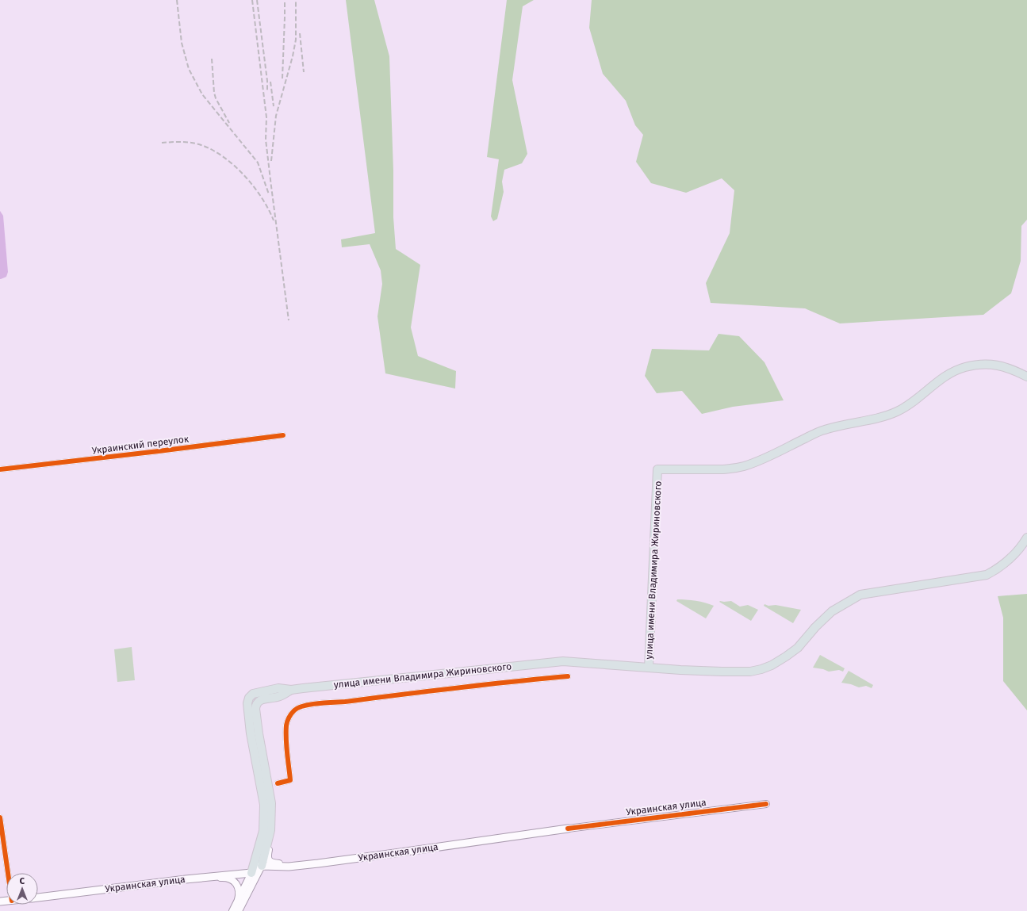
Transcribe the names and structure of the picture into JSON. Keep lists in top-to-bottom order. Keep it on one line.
{"streets":{"main road":["улица имени Владимира Жириновского","Украинская улица"],"street":["Украинский переулок"]},"crossings":[["улица имени Владимира Жириновского","Украинская улица"]],"north":"top"}
